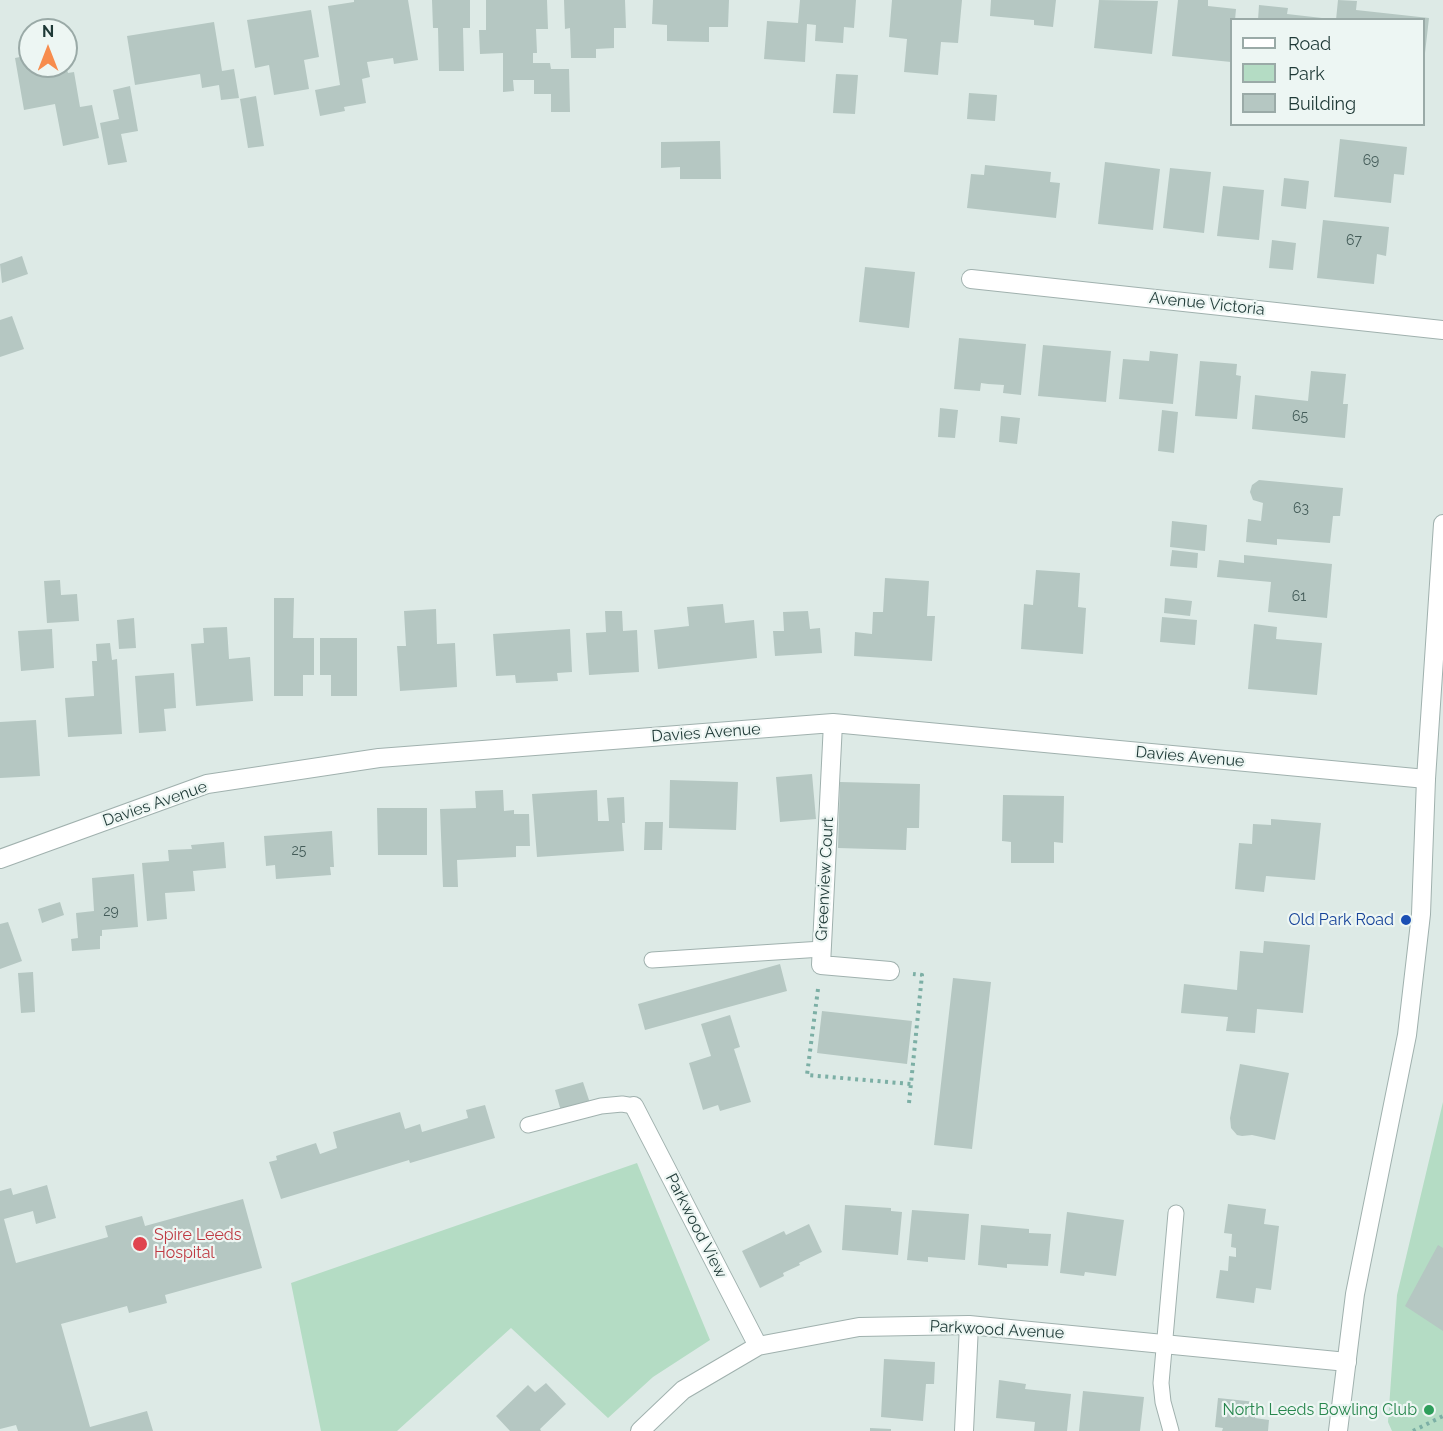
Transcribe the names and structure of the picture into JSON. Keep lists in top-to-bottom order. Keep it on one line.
{"streets":{"street":["Avenue Victoria","Davies Avenue","Greenview Court","Parkwood View","Parkwood Avenue"]},"crossings":[["Davies Avenue","Greenview Court"],["Parkwood View","Parkwood Avenue"]],"places":["Old Park Road","Spire Leeds Hospital","North Leeds Bowling Club"],"house_numbers":["69","67","65","63","61","25","29"],"legend":["Road","Park","Building"],"north":"top"}
